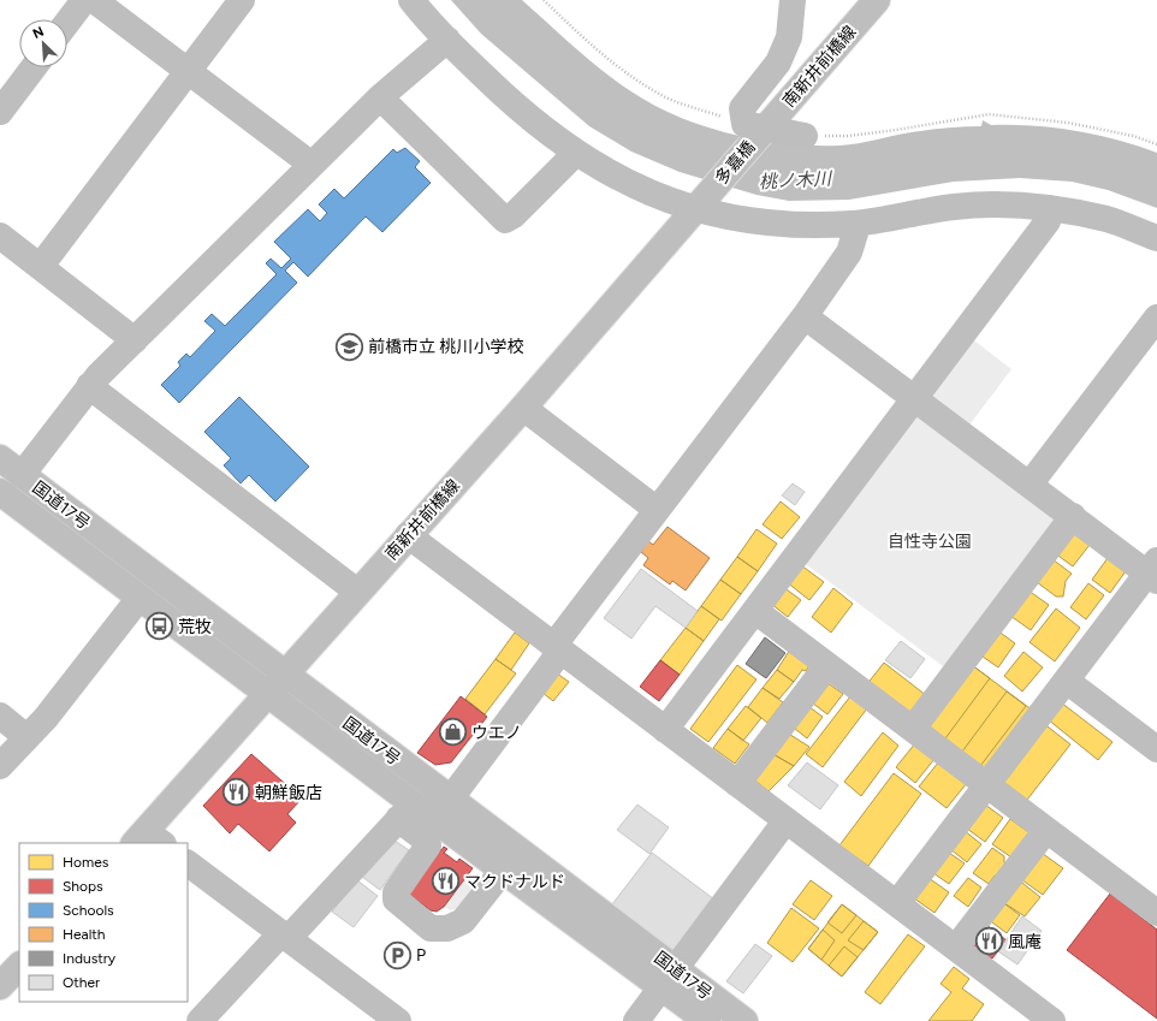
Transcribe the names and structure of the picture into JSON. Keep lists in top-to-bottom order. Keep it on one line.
{"streets":{"main road":["南新井前橋線","多嘉橋","国道17号"]},"crossings":[["南新井前橋線","多嘉橋"],["南新井前橋線","国道17号"]],"water":["桃ノ木川"],"parks":["自性寺公園"],"places":{"school or university":["前橋市立 桃川小学校"],"bus stop":["荒牧"],"shop":["ウエノ"],"restaurant":["朝鮮飯店","マクドナルド","風庵"],"parking":["P"]},"legend":["Homes","Shops","Schools","Health","Industry","Other"],"north":"top left"}
